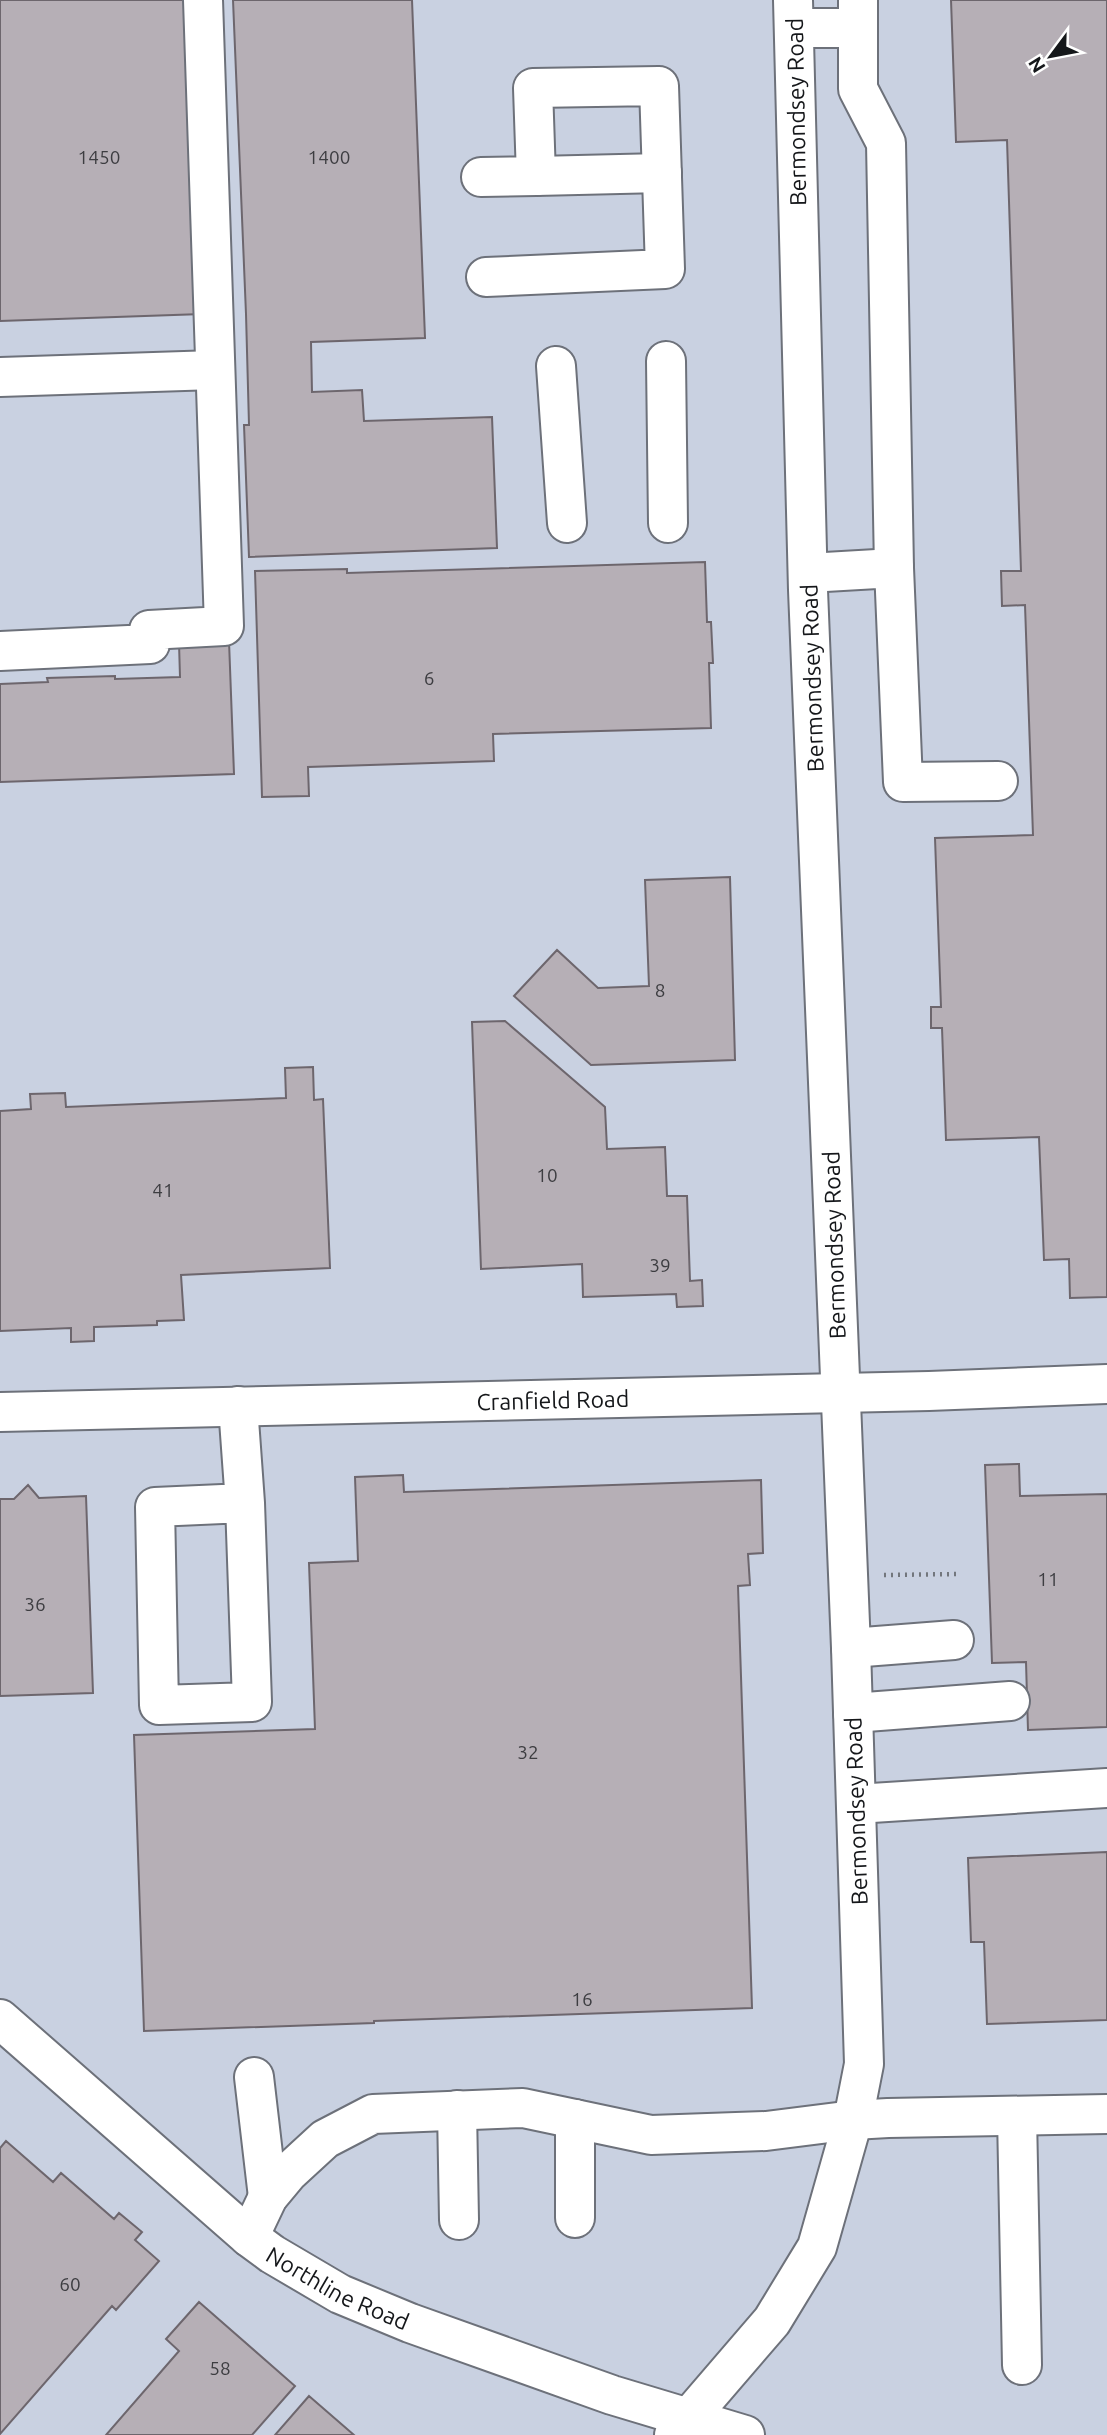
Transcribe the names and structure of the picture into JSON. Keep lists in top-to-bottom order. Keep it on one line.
{"streets":{"street":["Bermondsey Road","Cranfield Road","Northline Road"]},"crossings":[["Bermondsey Road","Cranfield Road"],["Bermondsey Road","Northline Road"]],"house_numbers":["1450","1400","6","8","10","41","39","11","36","32","16","60","58"],"north":"bottom left"}
